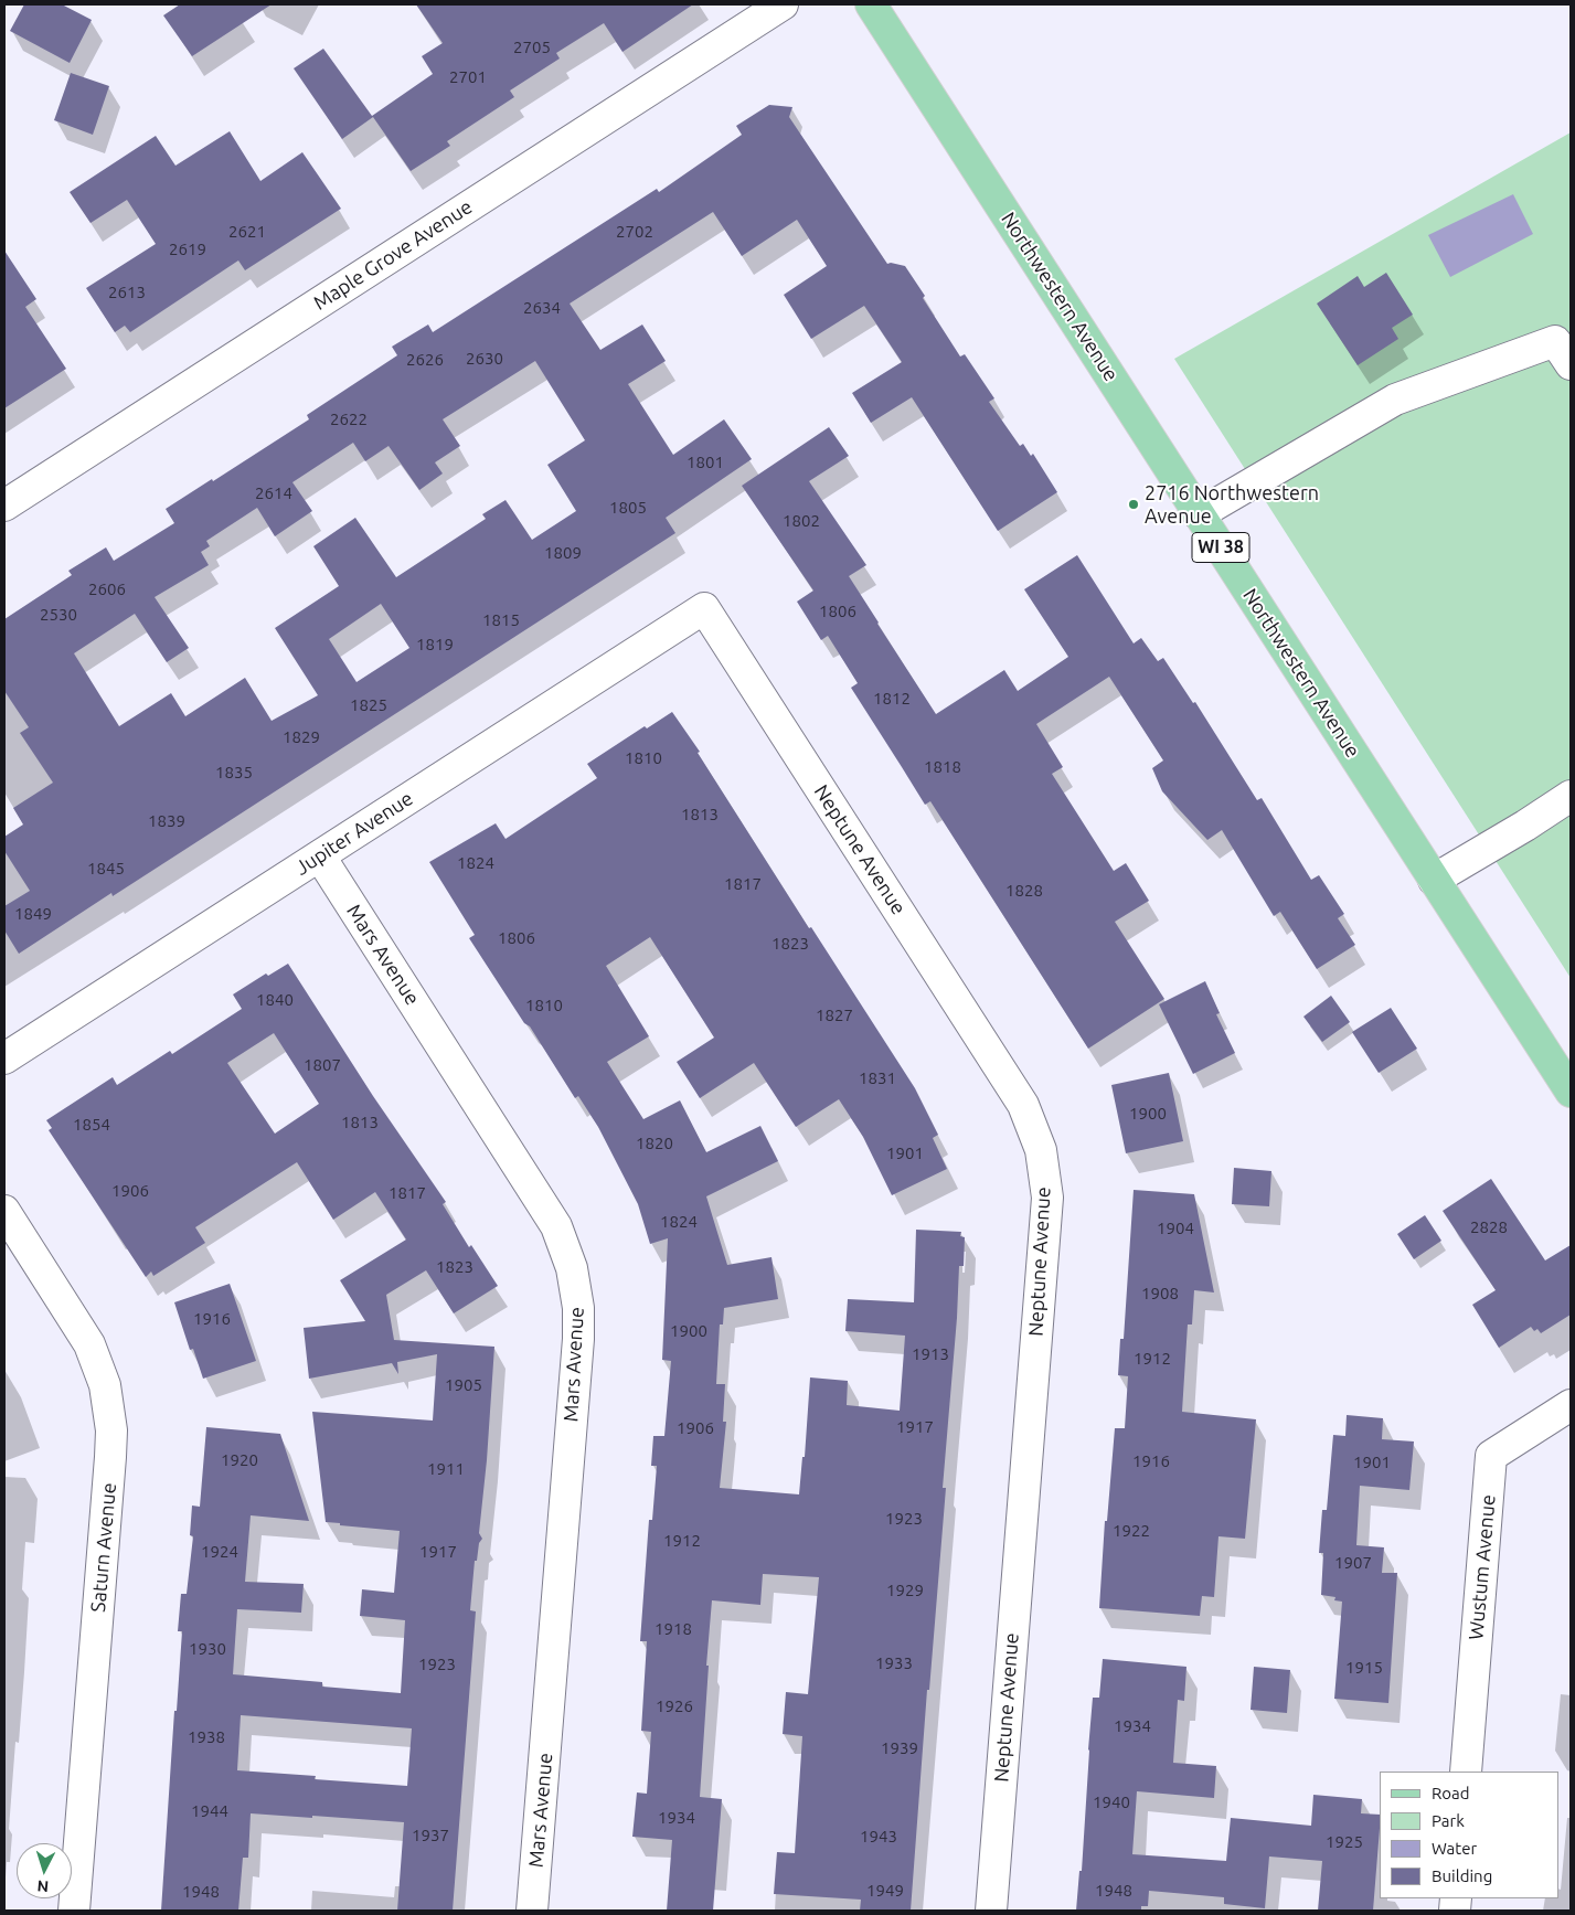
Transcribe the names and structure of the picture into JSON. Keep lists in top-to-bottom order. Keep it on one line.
{"streets":{"main road":["Northwestern Avenue","WI 38"],"street":["Maple Grove Avenue","Jupiter Avenue","Neptune Avenue","Mars Avenue","Saturn Avenue","Wustum Avenue"]},"crossings":[["Jupiter Avenue","Neptune Avenue"],["Jupiter Avenue","Mars Avenue"]],"places":["2716 Northwestern Avenue"],"house_numbers":["2705","2701","2621","2702","2619","2613","2634","2630","2626","2622","1801","2614","1805","1802","1809","2606","1806","2530","1815","1819","1812","1825","1829","1810","1818","1835","1813","1839","1824","1845","1817","1828","1849","1806","1823","1840","1810","1827","1807","1831","1900","1813","1854","1820","1901","1906","1817","1824","2828","1904","1823","1908","1916","1900","1913","1912","1905","1917","1906","1920","1916","1901","1911","1923","1922","1912","1924","1917","1907","1929","1918","1930","1933","1923","1915","1926","1934","1938","1939","1940","1944","1934","1937","1943","1925","1949","1948","1948"],"legend":["Road","Park","Water","Building"],"north":"bottom"}
